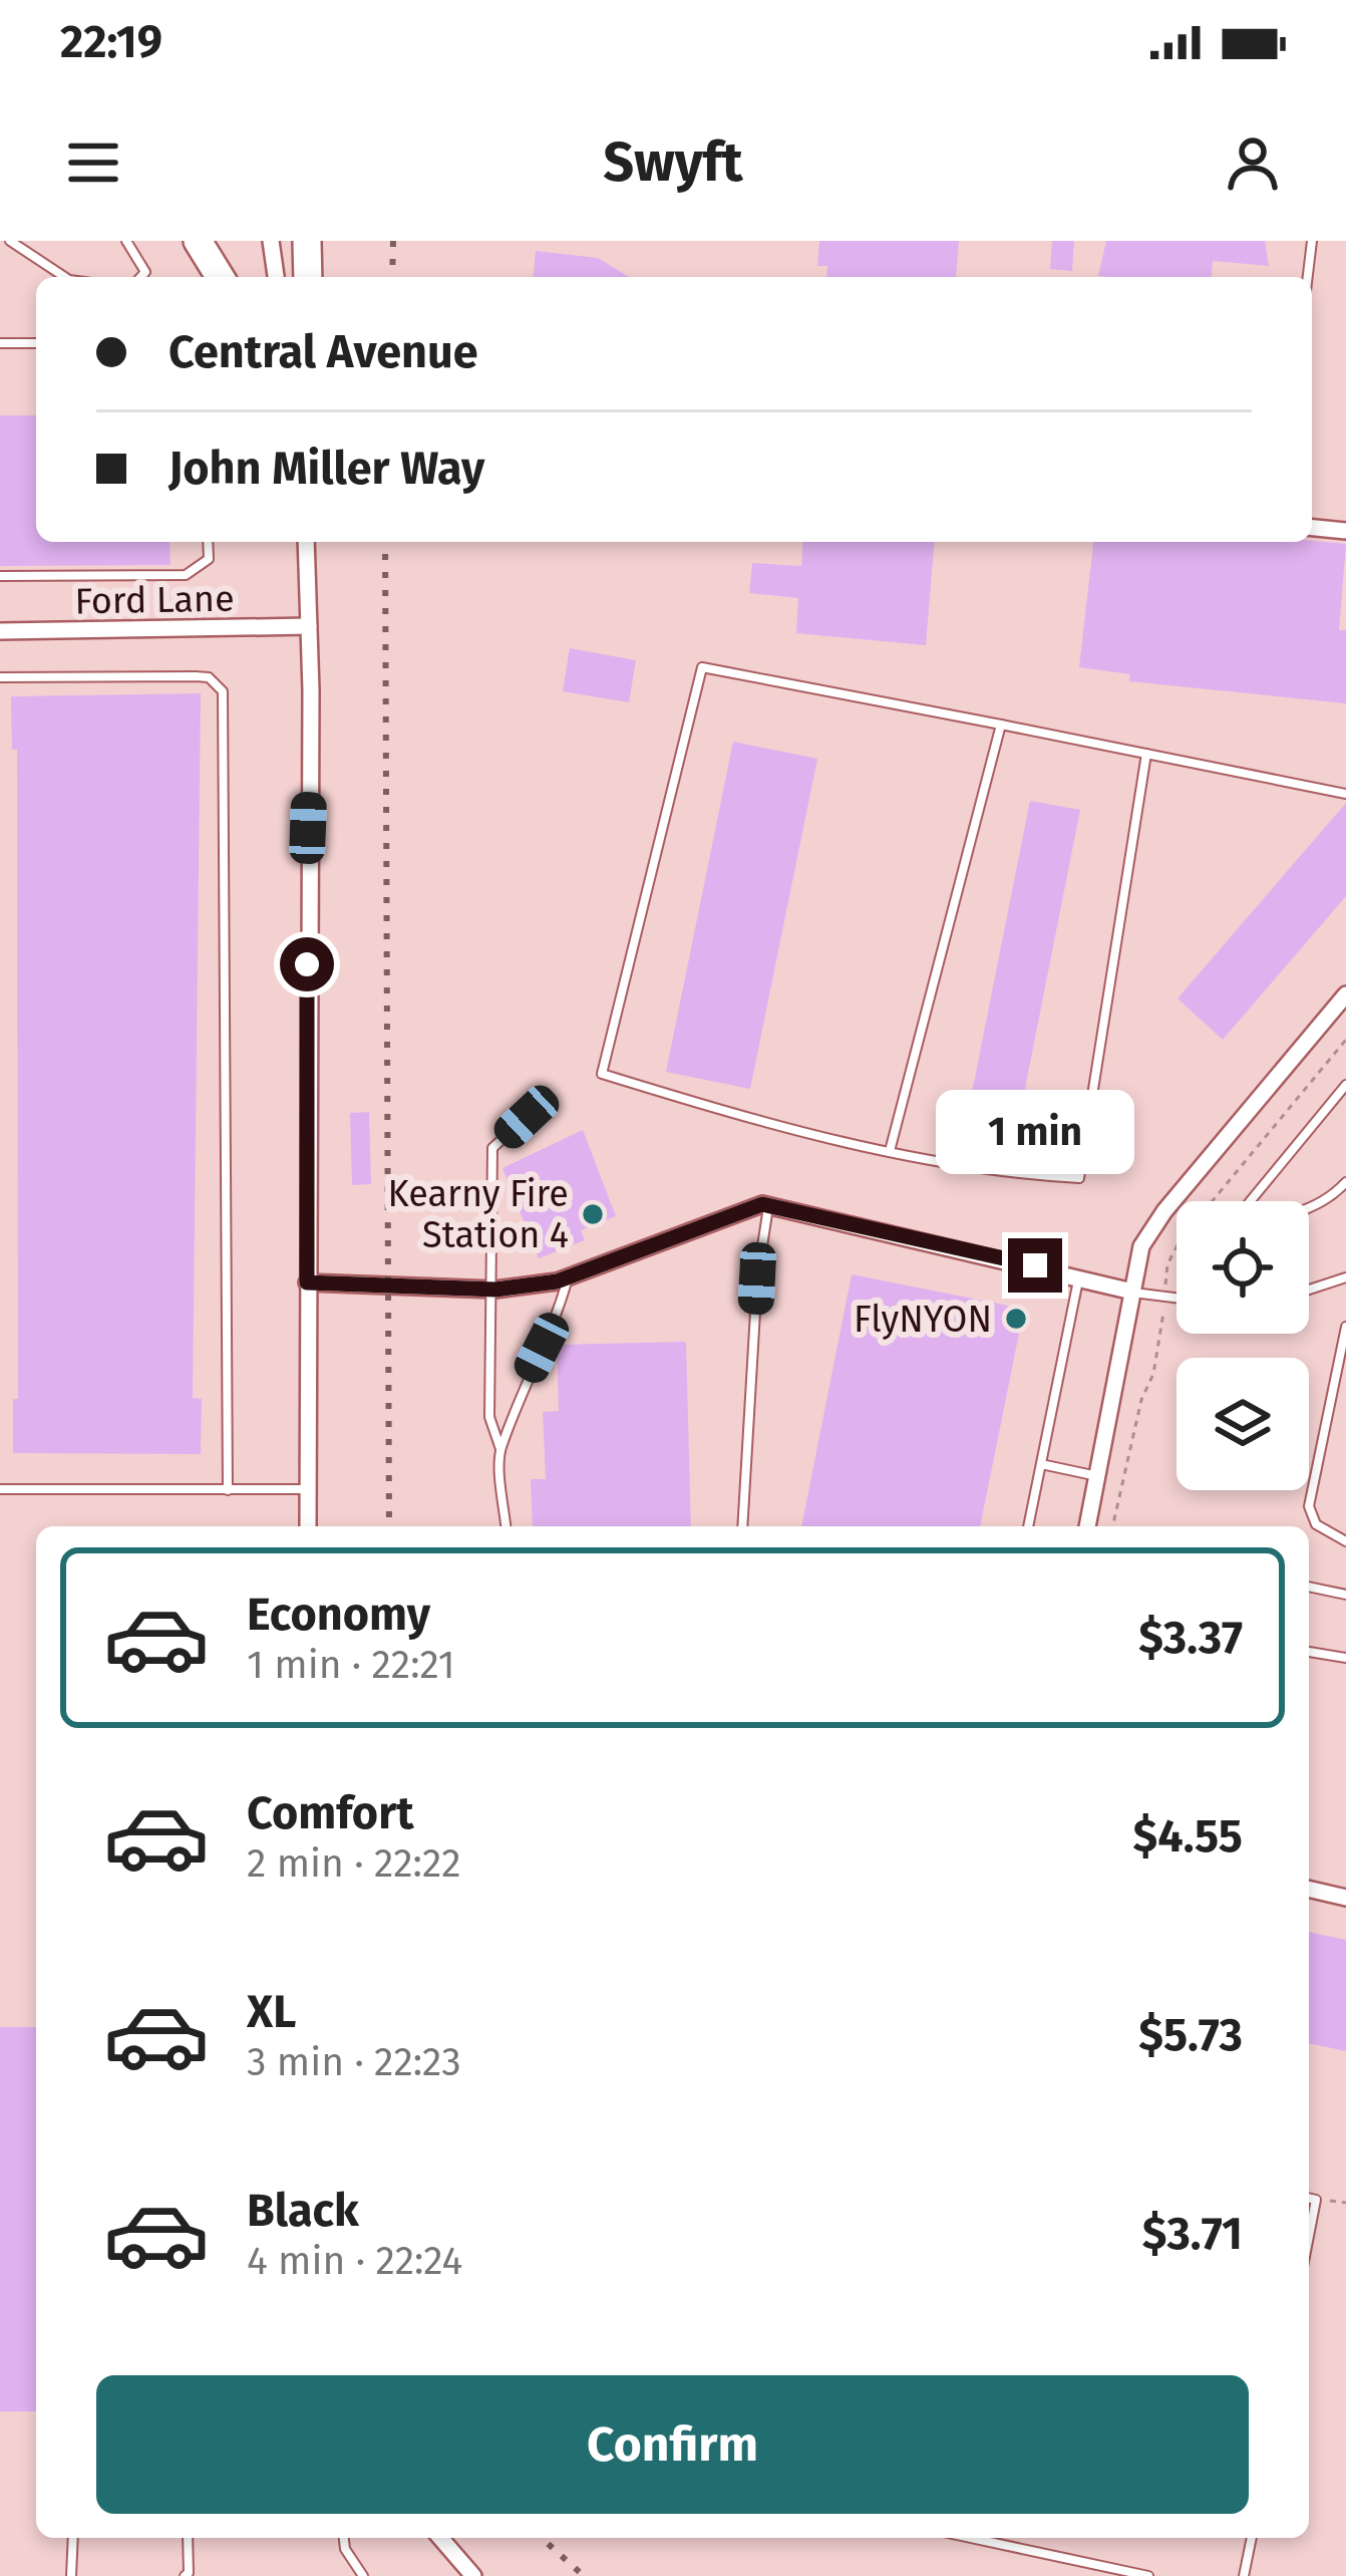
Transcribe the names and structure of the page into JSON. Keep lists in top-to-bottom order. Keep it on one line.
{"streets":{"street":["Ford Lane"]},"places":["Kearny Fire Station 4","FlyNYON"],"page":{"status":"22:19","header":"Swyft","banner":["Central Avenue","John Miller Way"],"bubble":"1 min","list":[{"name":"Economy","note":"1 min · 22:21","value":"$3.37"},{"name":"Comfort","note":"2 min · 22:22","value":"$4.55"},{"name":"XL","note":"3 min · 22:23","value":"$5.73"},{"name":"Black","note":"4 min · 22:24","value":"$3.71"}],"buttons":"Confirm"}}
